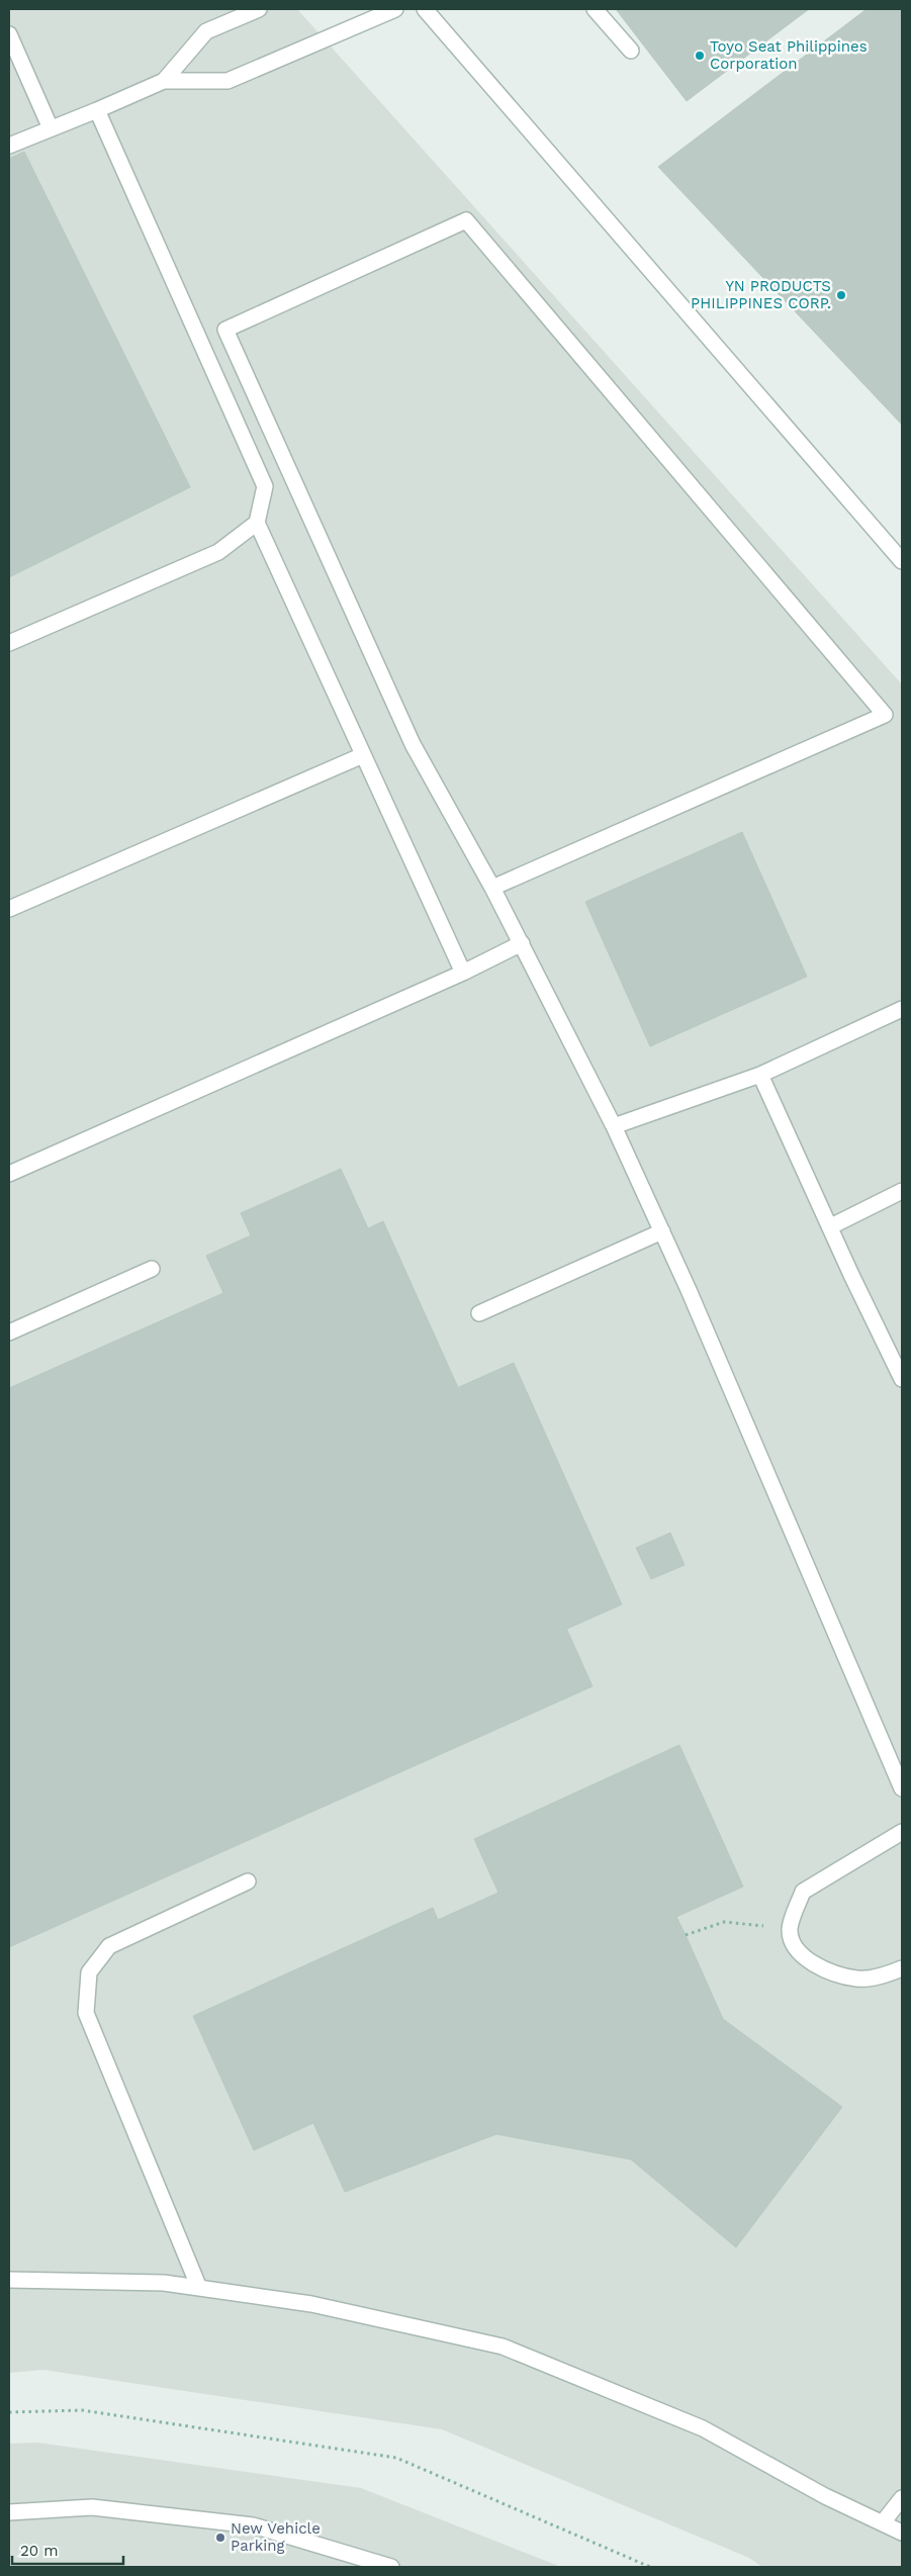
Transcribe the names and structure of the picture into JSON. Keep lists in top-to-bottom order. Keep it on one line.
{"places":["Toyo Seat Philippines Corporation","YN PRODUCTS PHILIPPINES CORP.","New Vehicle Parking"],"scale_bar":"20 m"}
